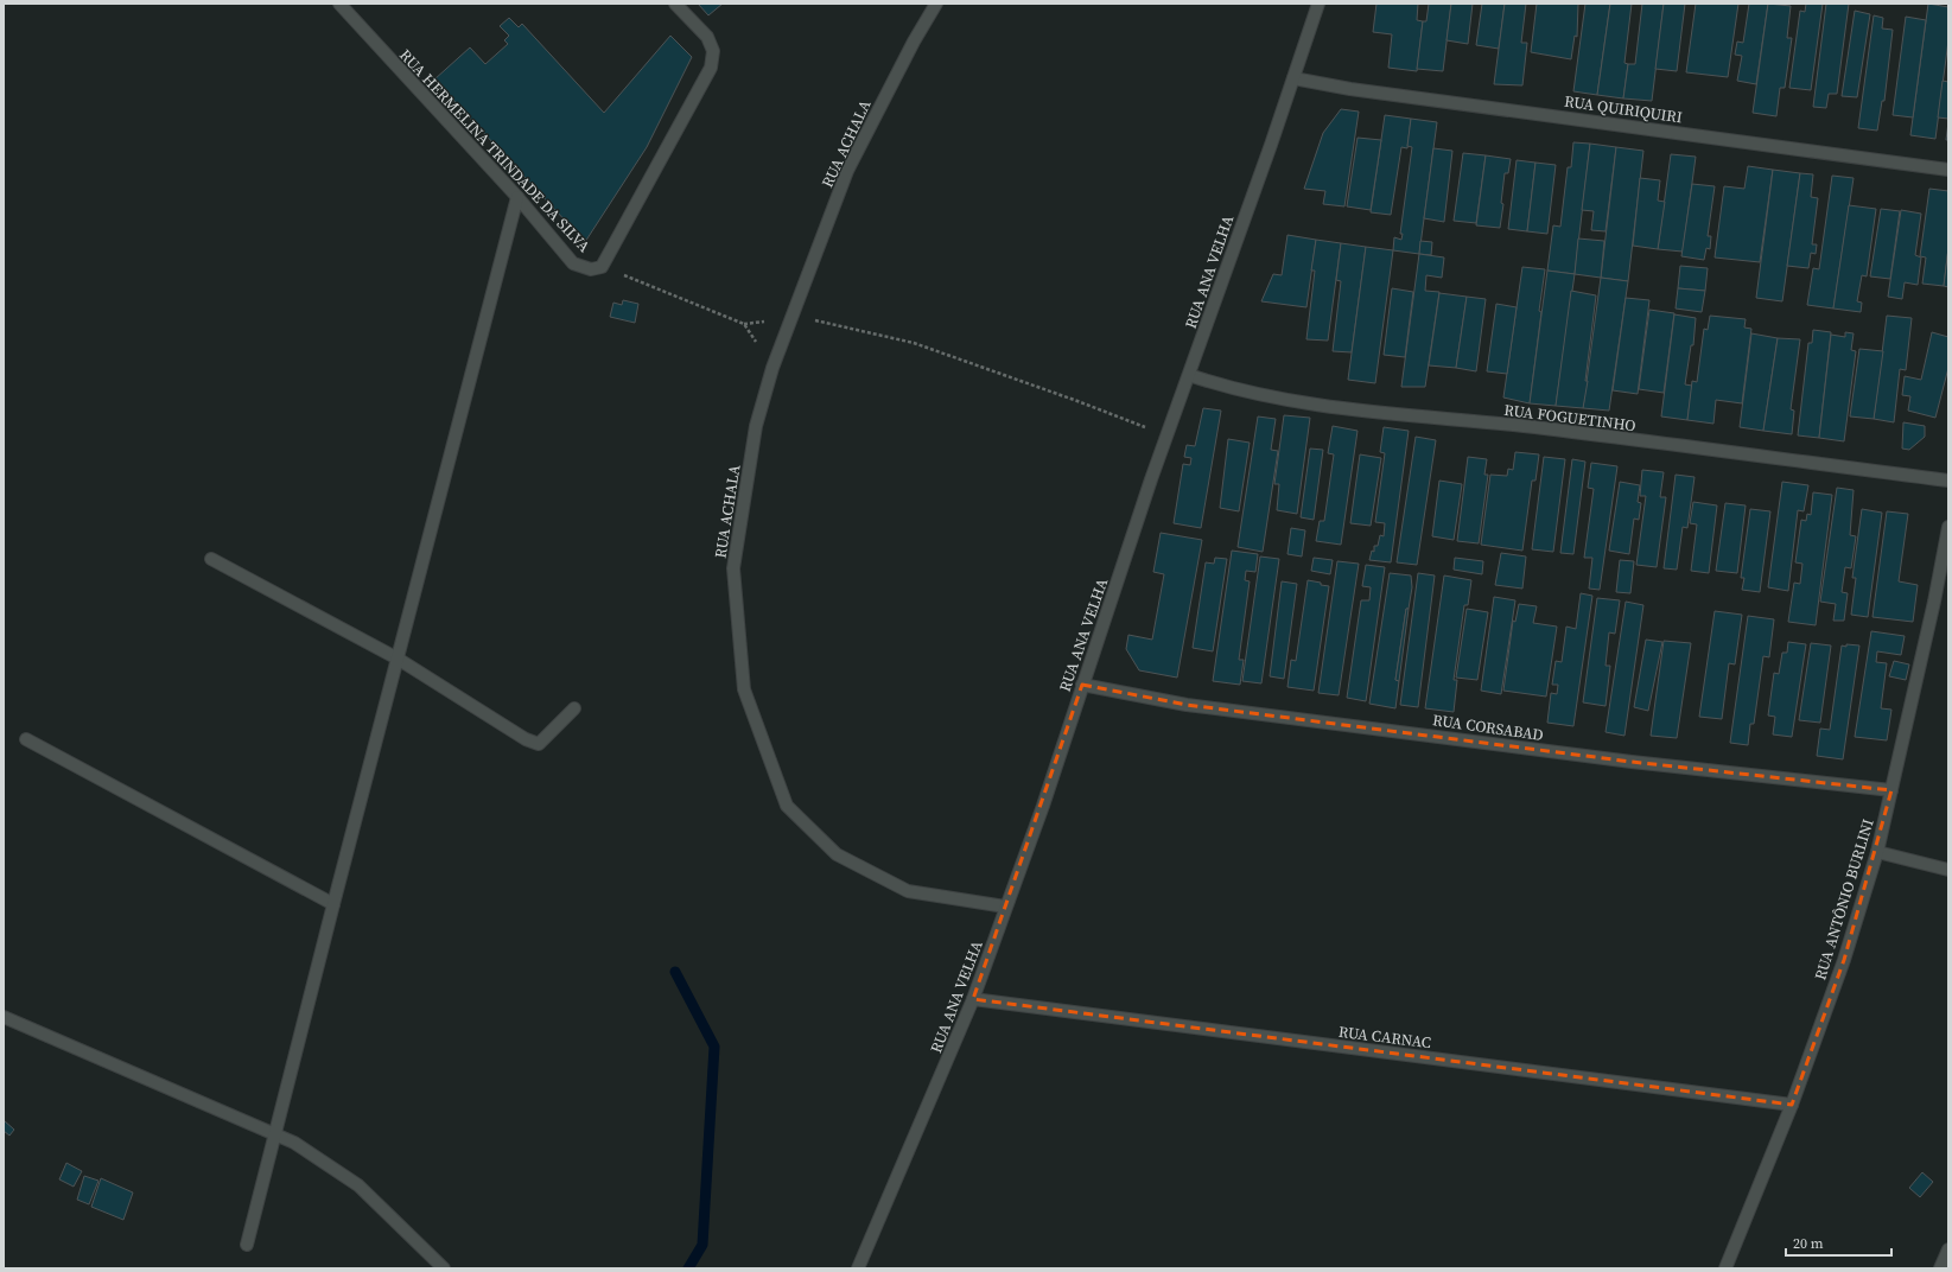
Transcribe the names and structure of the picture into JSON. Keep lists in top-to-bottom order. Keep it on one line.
{"streets":{"street":["RUA QUIRIQUIRI","RUA ACHALA","RUA HERMELINA TRINDADE DA SILVA","RUA ANA VELHA","RUA FOGUETINHO","RUA CORSABAD","RUA ANTÔNIO BURLINI","RUA CARNAC"]},"crossings":[["RUA QUIRIQUIRI","RUA ANA VELHA"],["RUA ACHALA","RUA ANA VELHA"],["RUA ANA VELHA","RUA FOGUETINHO"],["RUA ANA VELHA","RUA CORSABAD"],["RUA ANA VELHA","RUA CARNAC"],["RUA CORSABAD","RUA ANTÔNIO BURLINI"],["RUA ANTÔNIO BURLINI","RUA CARNAC"]],"scale_bar":"20 m"}
